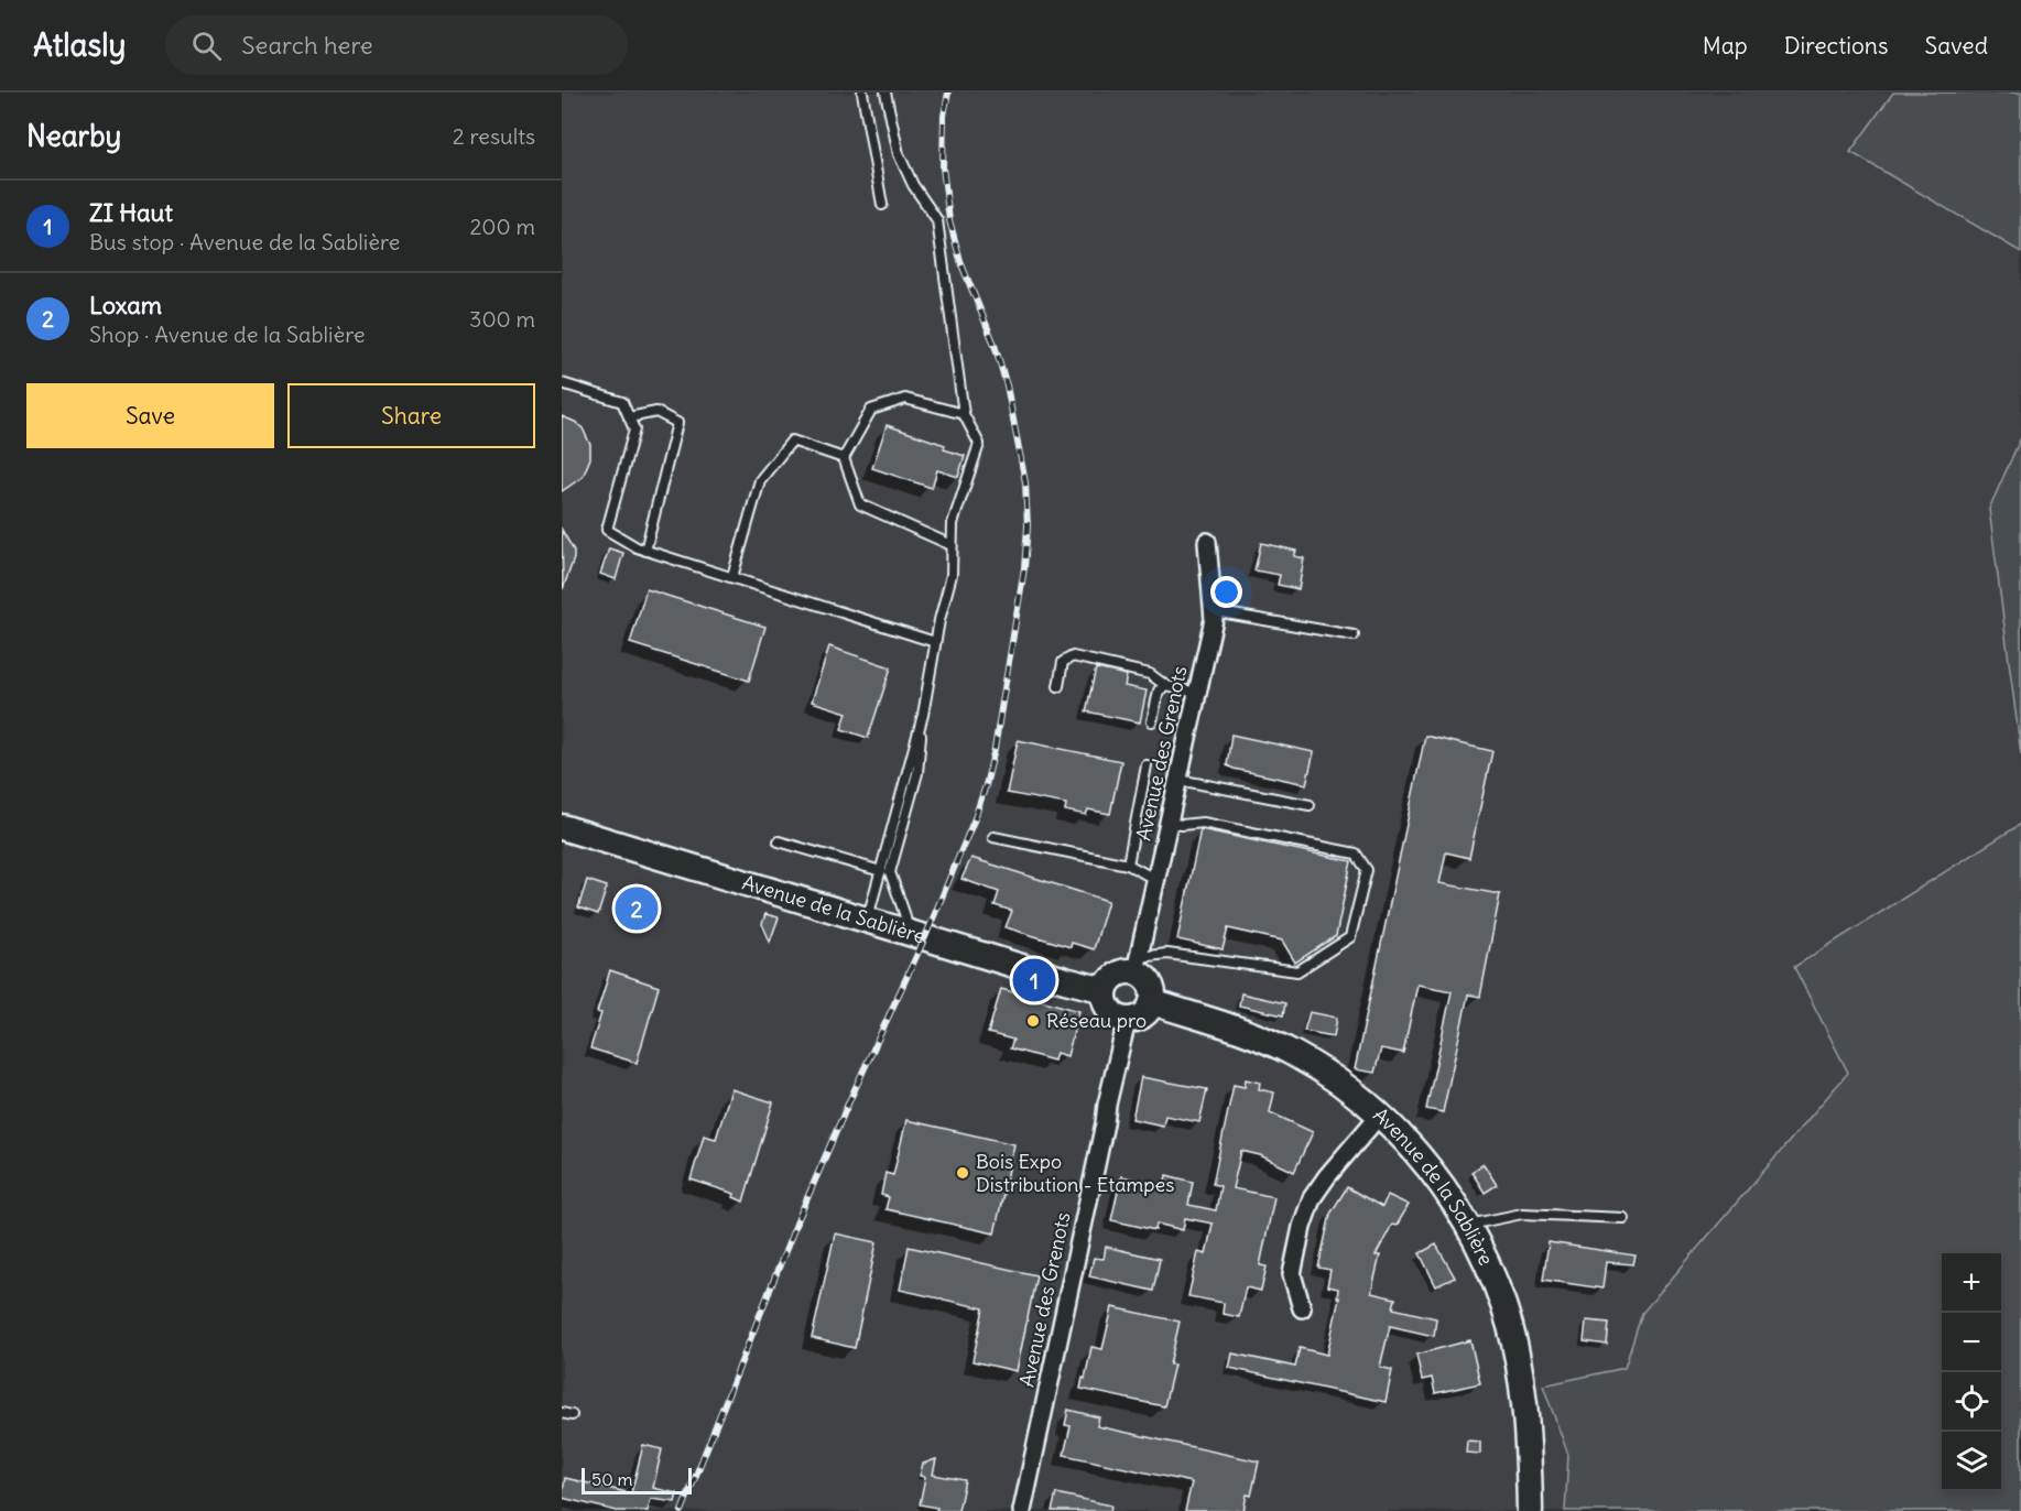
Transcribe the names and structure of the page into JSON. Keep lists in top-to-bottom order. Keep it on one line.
{"streets":{"main road":["Avenue de la Sablière"],"street":["Avenue des Grenots"]},"crossings":[["Avenue des Grenots","Avenue de la Sablière"]],"places":["Réseau pro","Bois Expo Distribution - Etampes"],"scale_bar":"50 m","page":{"header":"Atlasly","search":"Search here","nav":["Map","Directions","Saved"],"heading":["Nearby","2 results"],"list":[{"mark":"1","name":"ZI Haut","note":"Bus stop · Avenue de la Sablière","value":"200 m"},{"mark":"2","name":"Loxam","note":"Shop · Avenue de la Sablière","value":"300 m"}],"buttons":["Save","Share"],"pins":["2","1"],"map_buttons":["+","−"],"scale":"50 m"}}
